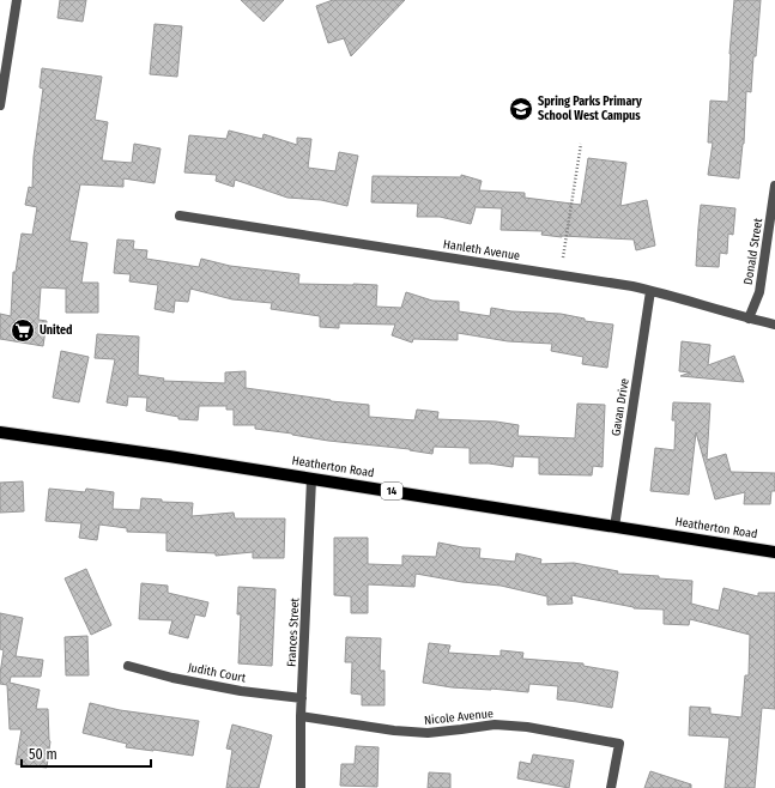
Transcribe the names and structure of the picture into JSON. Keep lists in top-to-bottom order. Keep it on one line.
{"streets":{"main road":["Heatherton Road","14"],"street":["Hanleth Avenue","Donald Street","Gavan Drive","Frances Street","Judith Court","Nicole Avenue"]},"crossings":[["Hanleth Avenue","Donald Street"],["Hanleth Avenue","Gavan Drive"],["Gavan Drive","Heatherton Road"],["Heatherton Road","Frances Street"],["Frances Street","Judith Court"],["Frances Street","Nicole Avenue"]],"places":{"school or university":["Spring Parks Primary School West Campus"],"supermarket":["United"]},"scale_bar":"50 m"}
